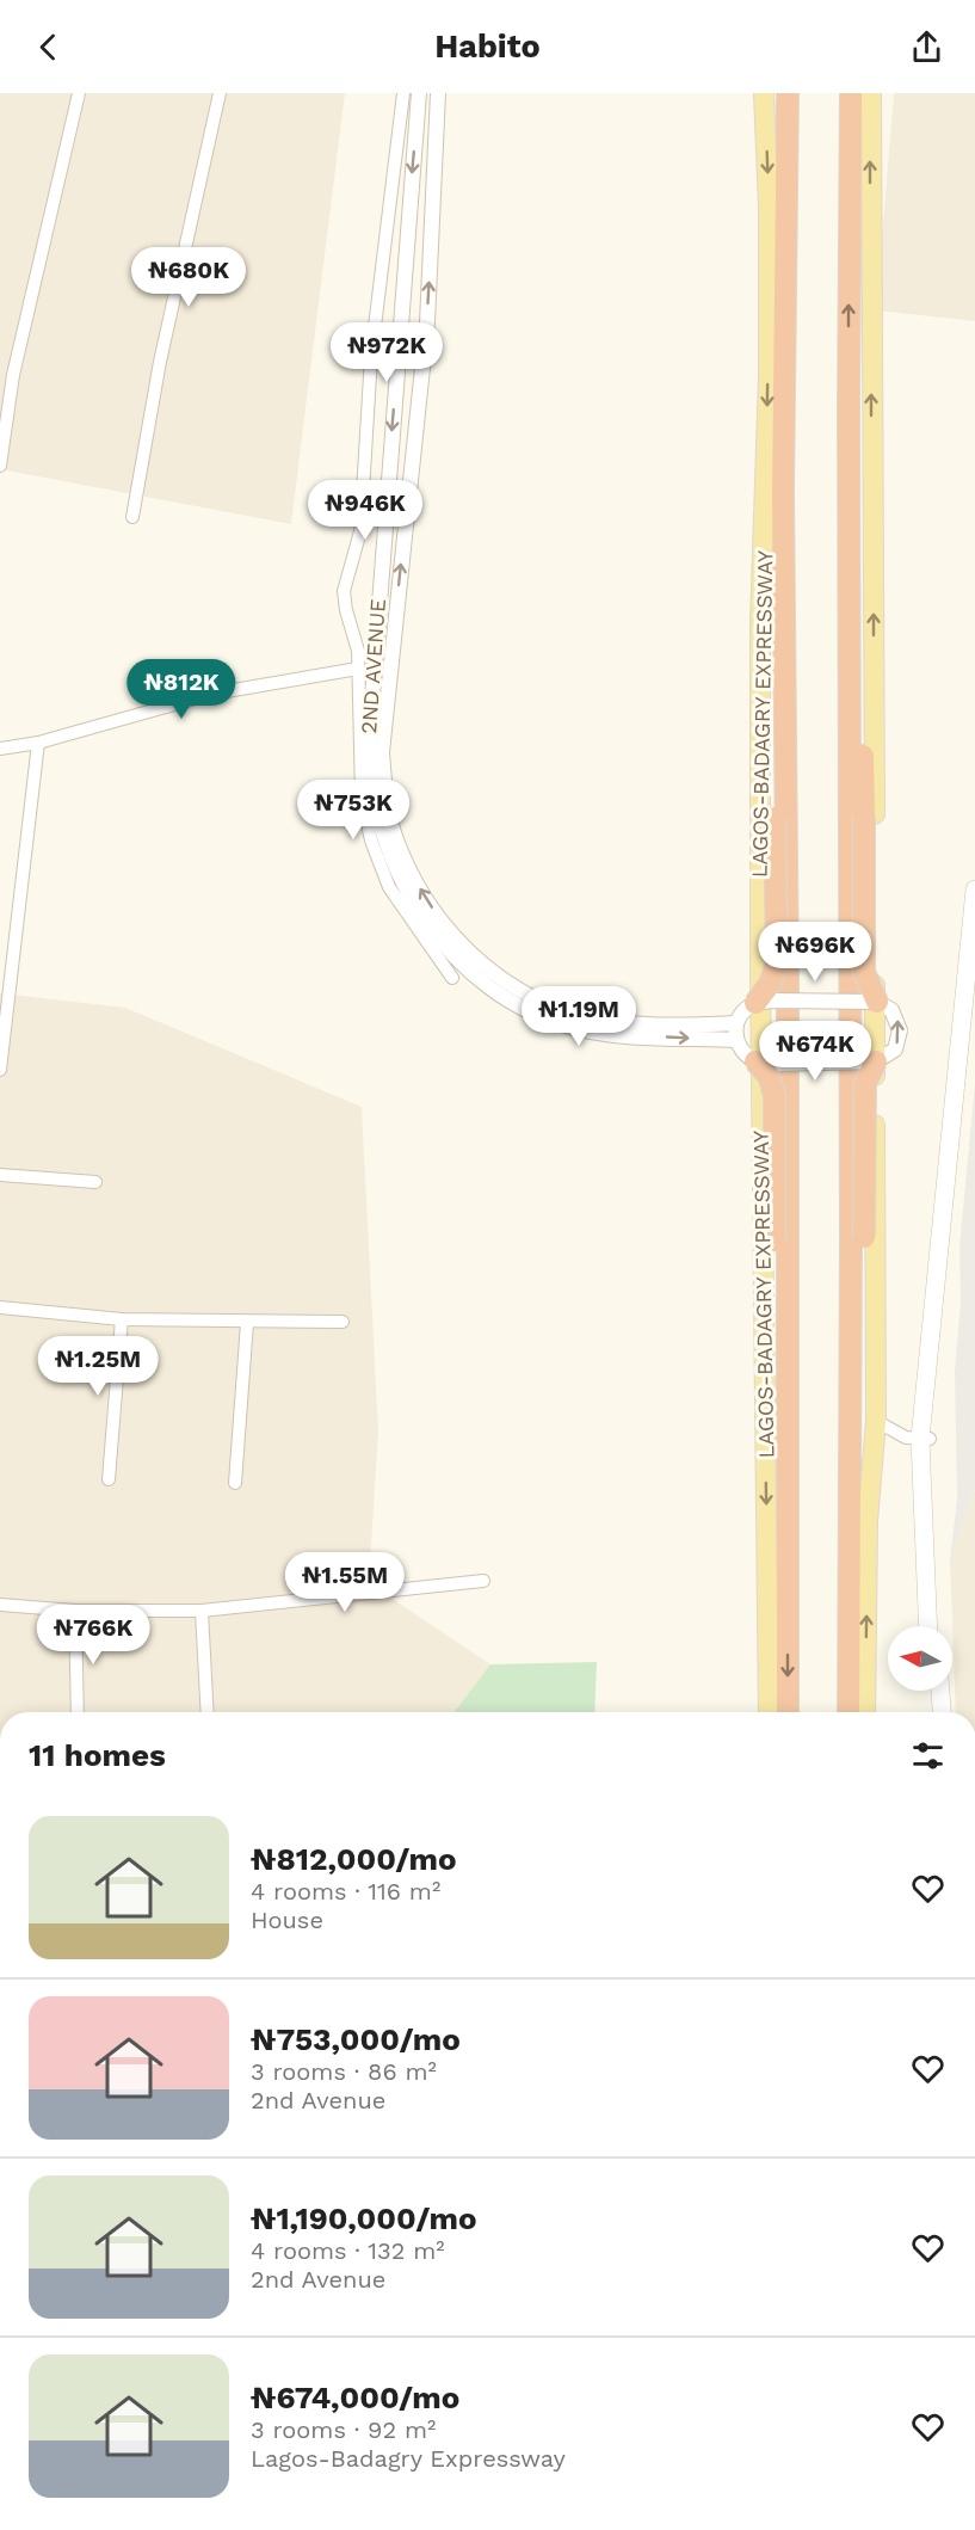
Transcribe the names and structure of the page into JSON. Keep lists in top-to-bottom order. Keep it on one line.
{"streets":{"highway":["LAGOS-BADAGRY EXPRESSWAY"],"street":["2ND AVENUE"]},"north":"left","page":{"header":"Habito","price":["₦680K","₦972K","₦946K","₦812K","₦753K","₦696K","₦1.19M","₦674K","₦1.25M","₦1.55M","₦766K"],"heading":"11 homes","list":[{"name":"₦812,000/mo","note":"4 rooms · 116 m² · House"},{"name":"₦753,000/mo","note":"3 rooms · 86 m² · 2nd Avenue"},{"name":"₦1,190,000/mo","note":"4 rooms · 132 m² · 2nd Avenue"},{"name":"₦674,000/mo","note":"3 rooms · 92 m² · Lagos-Badagry Expressway"}]}}
